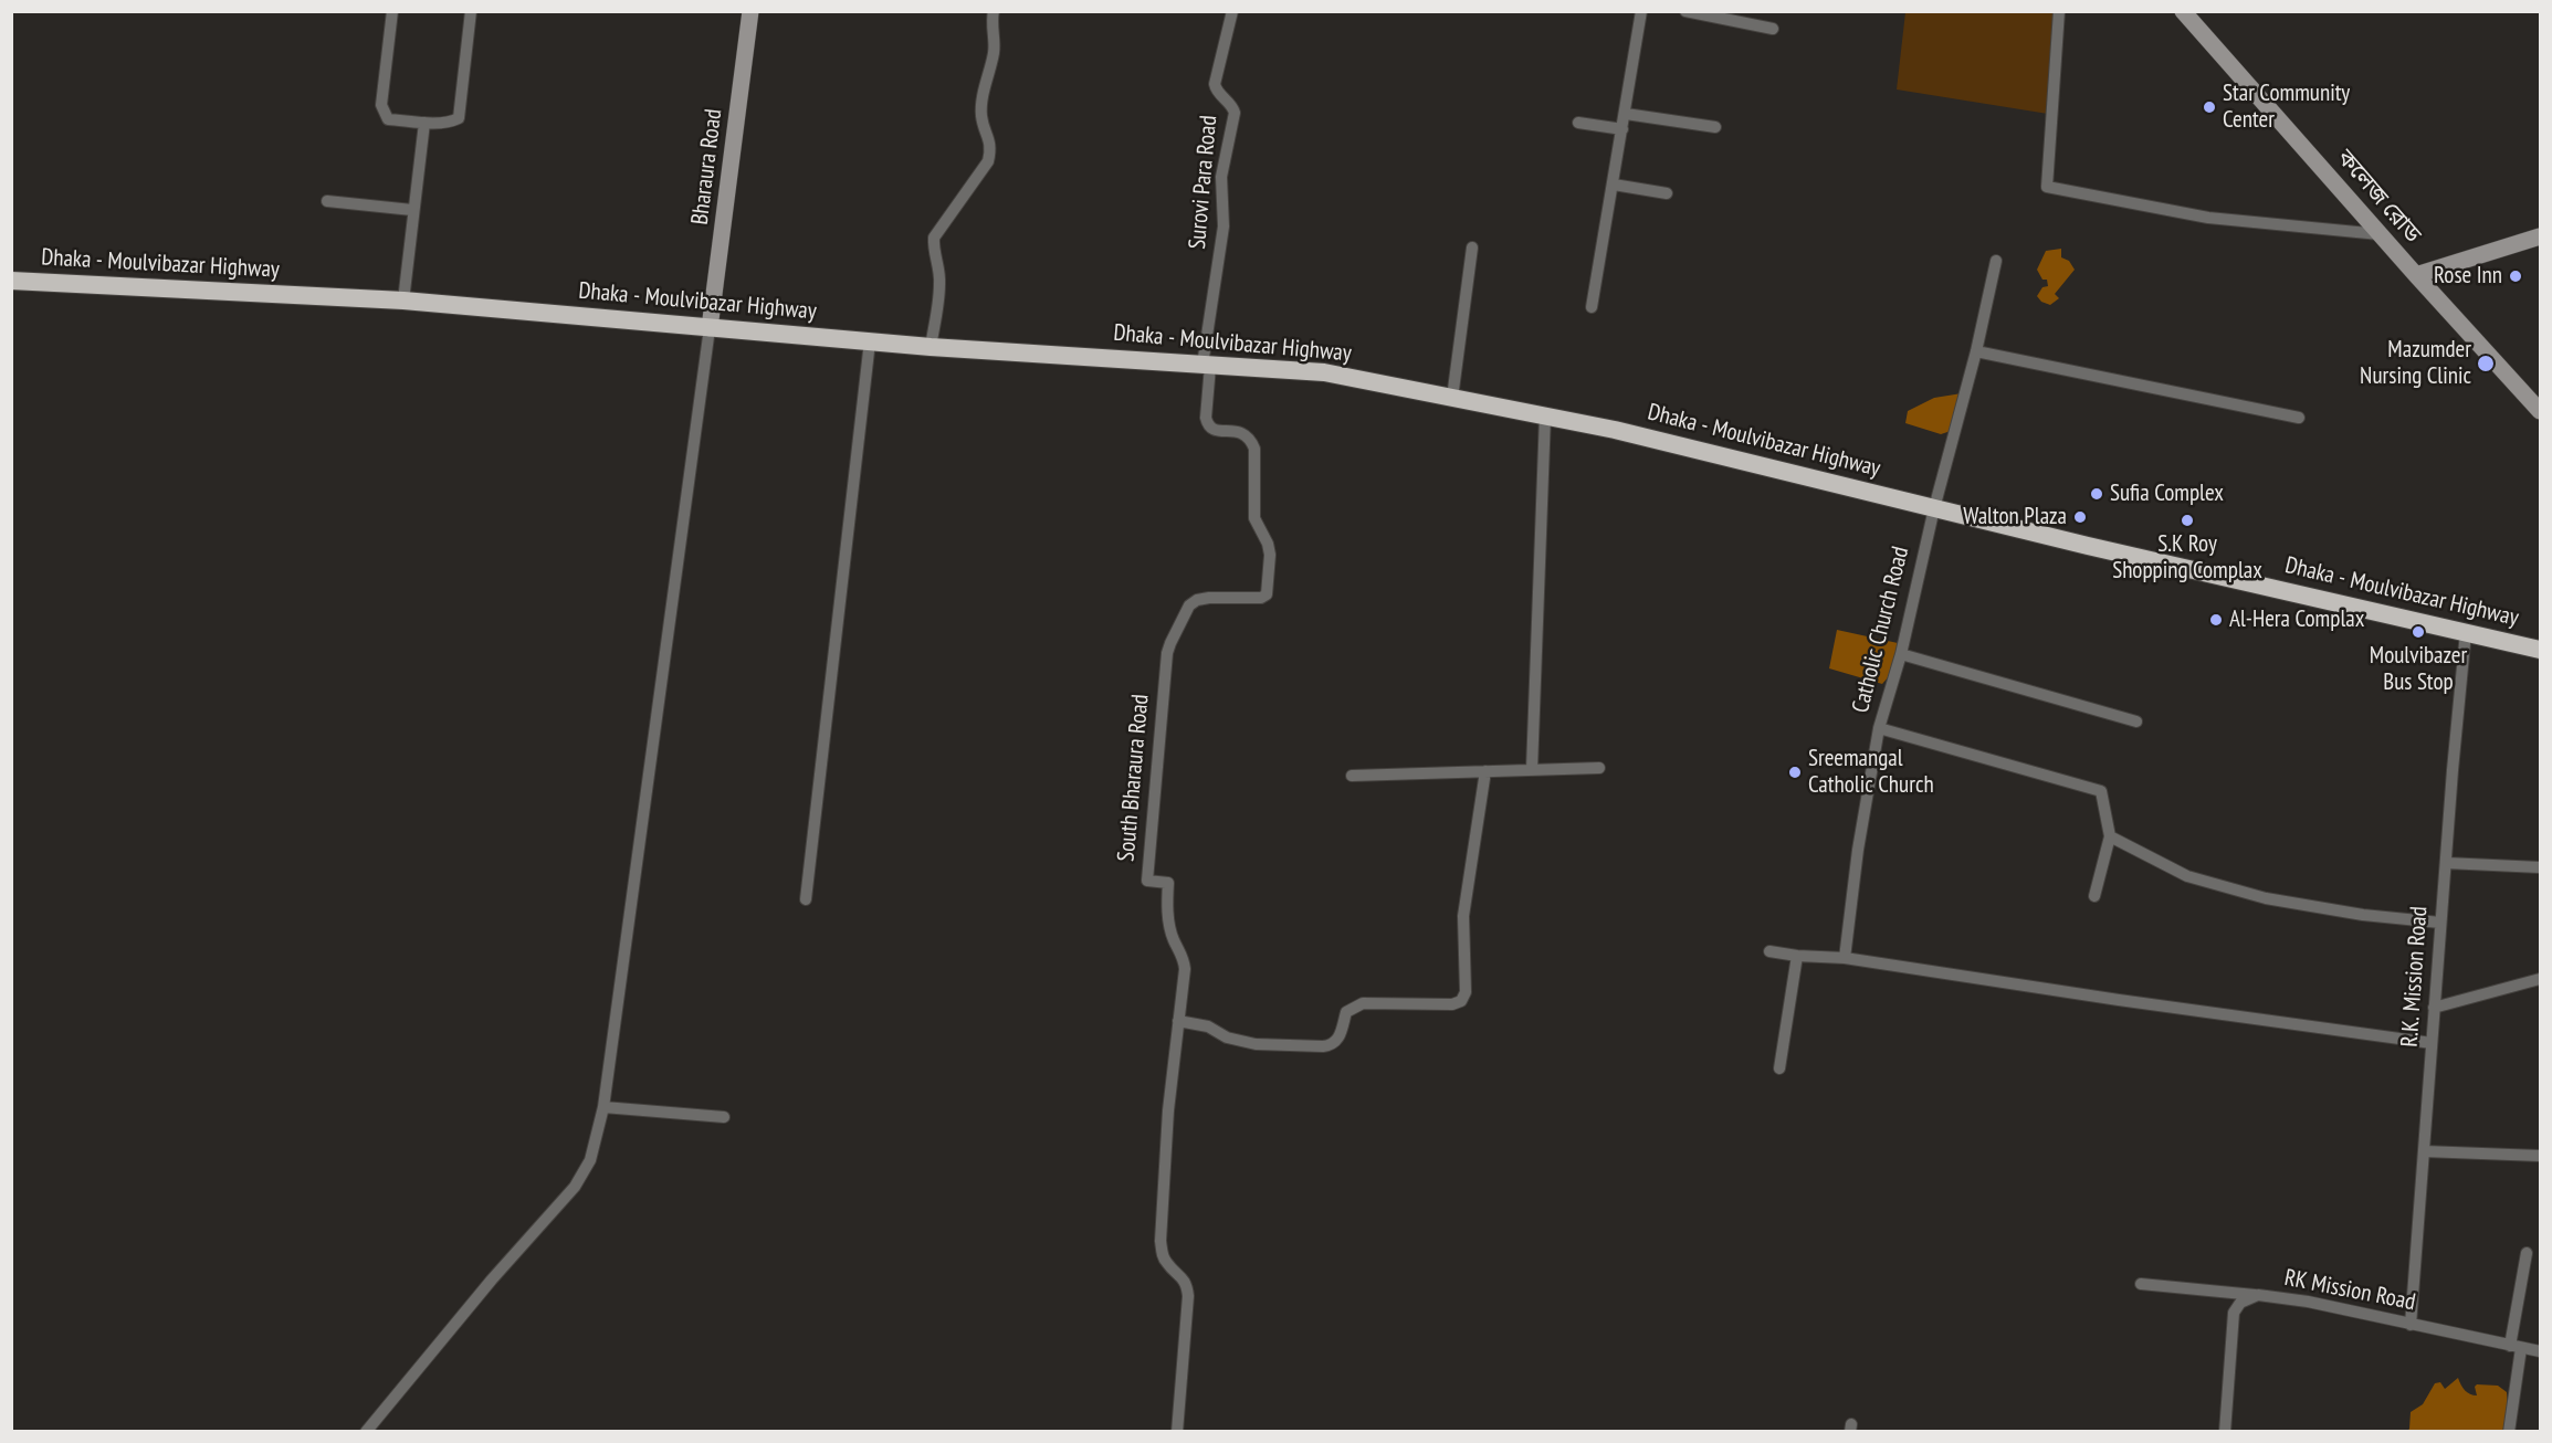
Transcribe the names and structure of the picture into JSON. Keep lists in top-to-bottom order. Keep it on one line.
{"streets":{"highway":["Dhaka - Moulvibazar Highway"],"main road":["Bharaura Road","কলেজ রোড"],"street":["Surovi Para Road","Catholic Church Road","South Bharaura Road","R.K. Mission Road","RK Mission Road"]},"crossings":[["Bharaura Road","Dhaka - Moulvibazar Highway"],["Surovi Para Road","Dhaka - Moulvibazar Highway"],["Surovi Para Road","South Bharaura Road"],["Dhaka - Moulvibazar Highway","Catholic Church Road"],["Dhaka - Moulvibazar Highway","South Bharaura Road"],["Dhaka - Moulvibazar Highway","R.K. Mission Road"],["R.K. Mission Road","RK Mission Road"]],"places":["Star Community Center","Rose Inn","Mazumder Nursing Clinic","Sufia Complex","Walton Plaza","S.K Roy Shopping Complax","Al-Hera Complax","Moulvibazer Bus Stop","Sreemangal Catholic Church"]}
